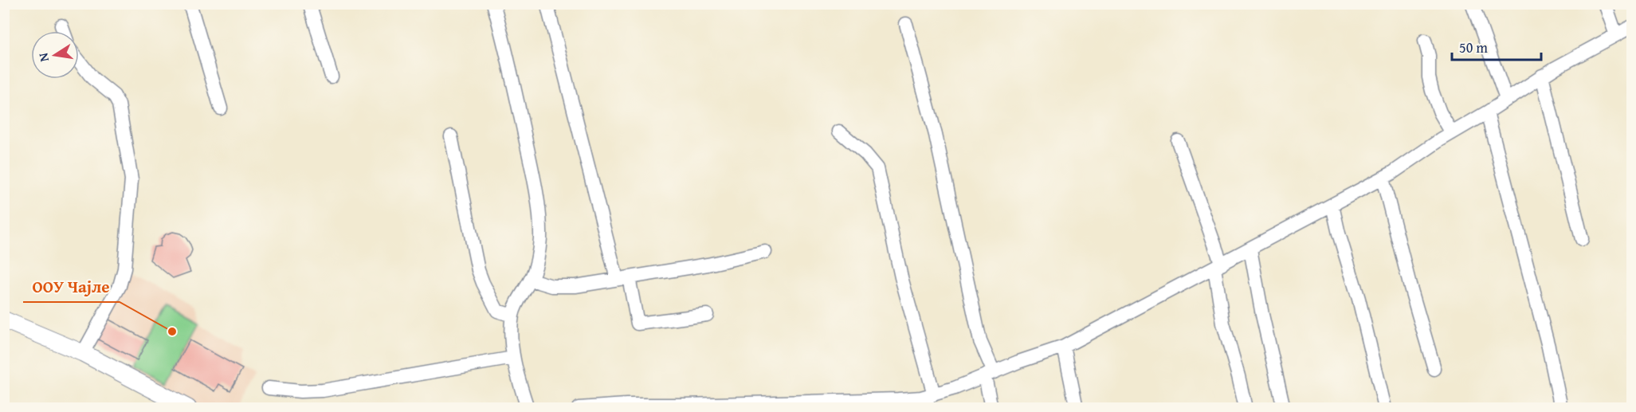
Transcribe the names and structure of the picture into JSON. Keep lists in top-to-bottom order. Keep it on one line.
{"places":["ООУ Чајле"],"scale_bar":"50 m","north":"left"}
